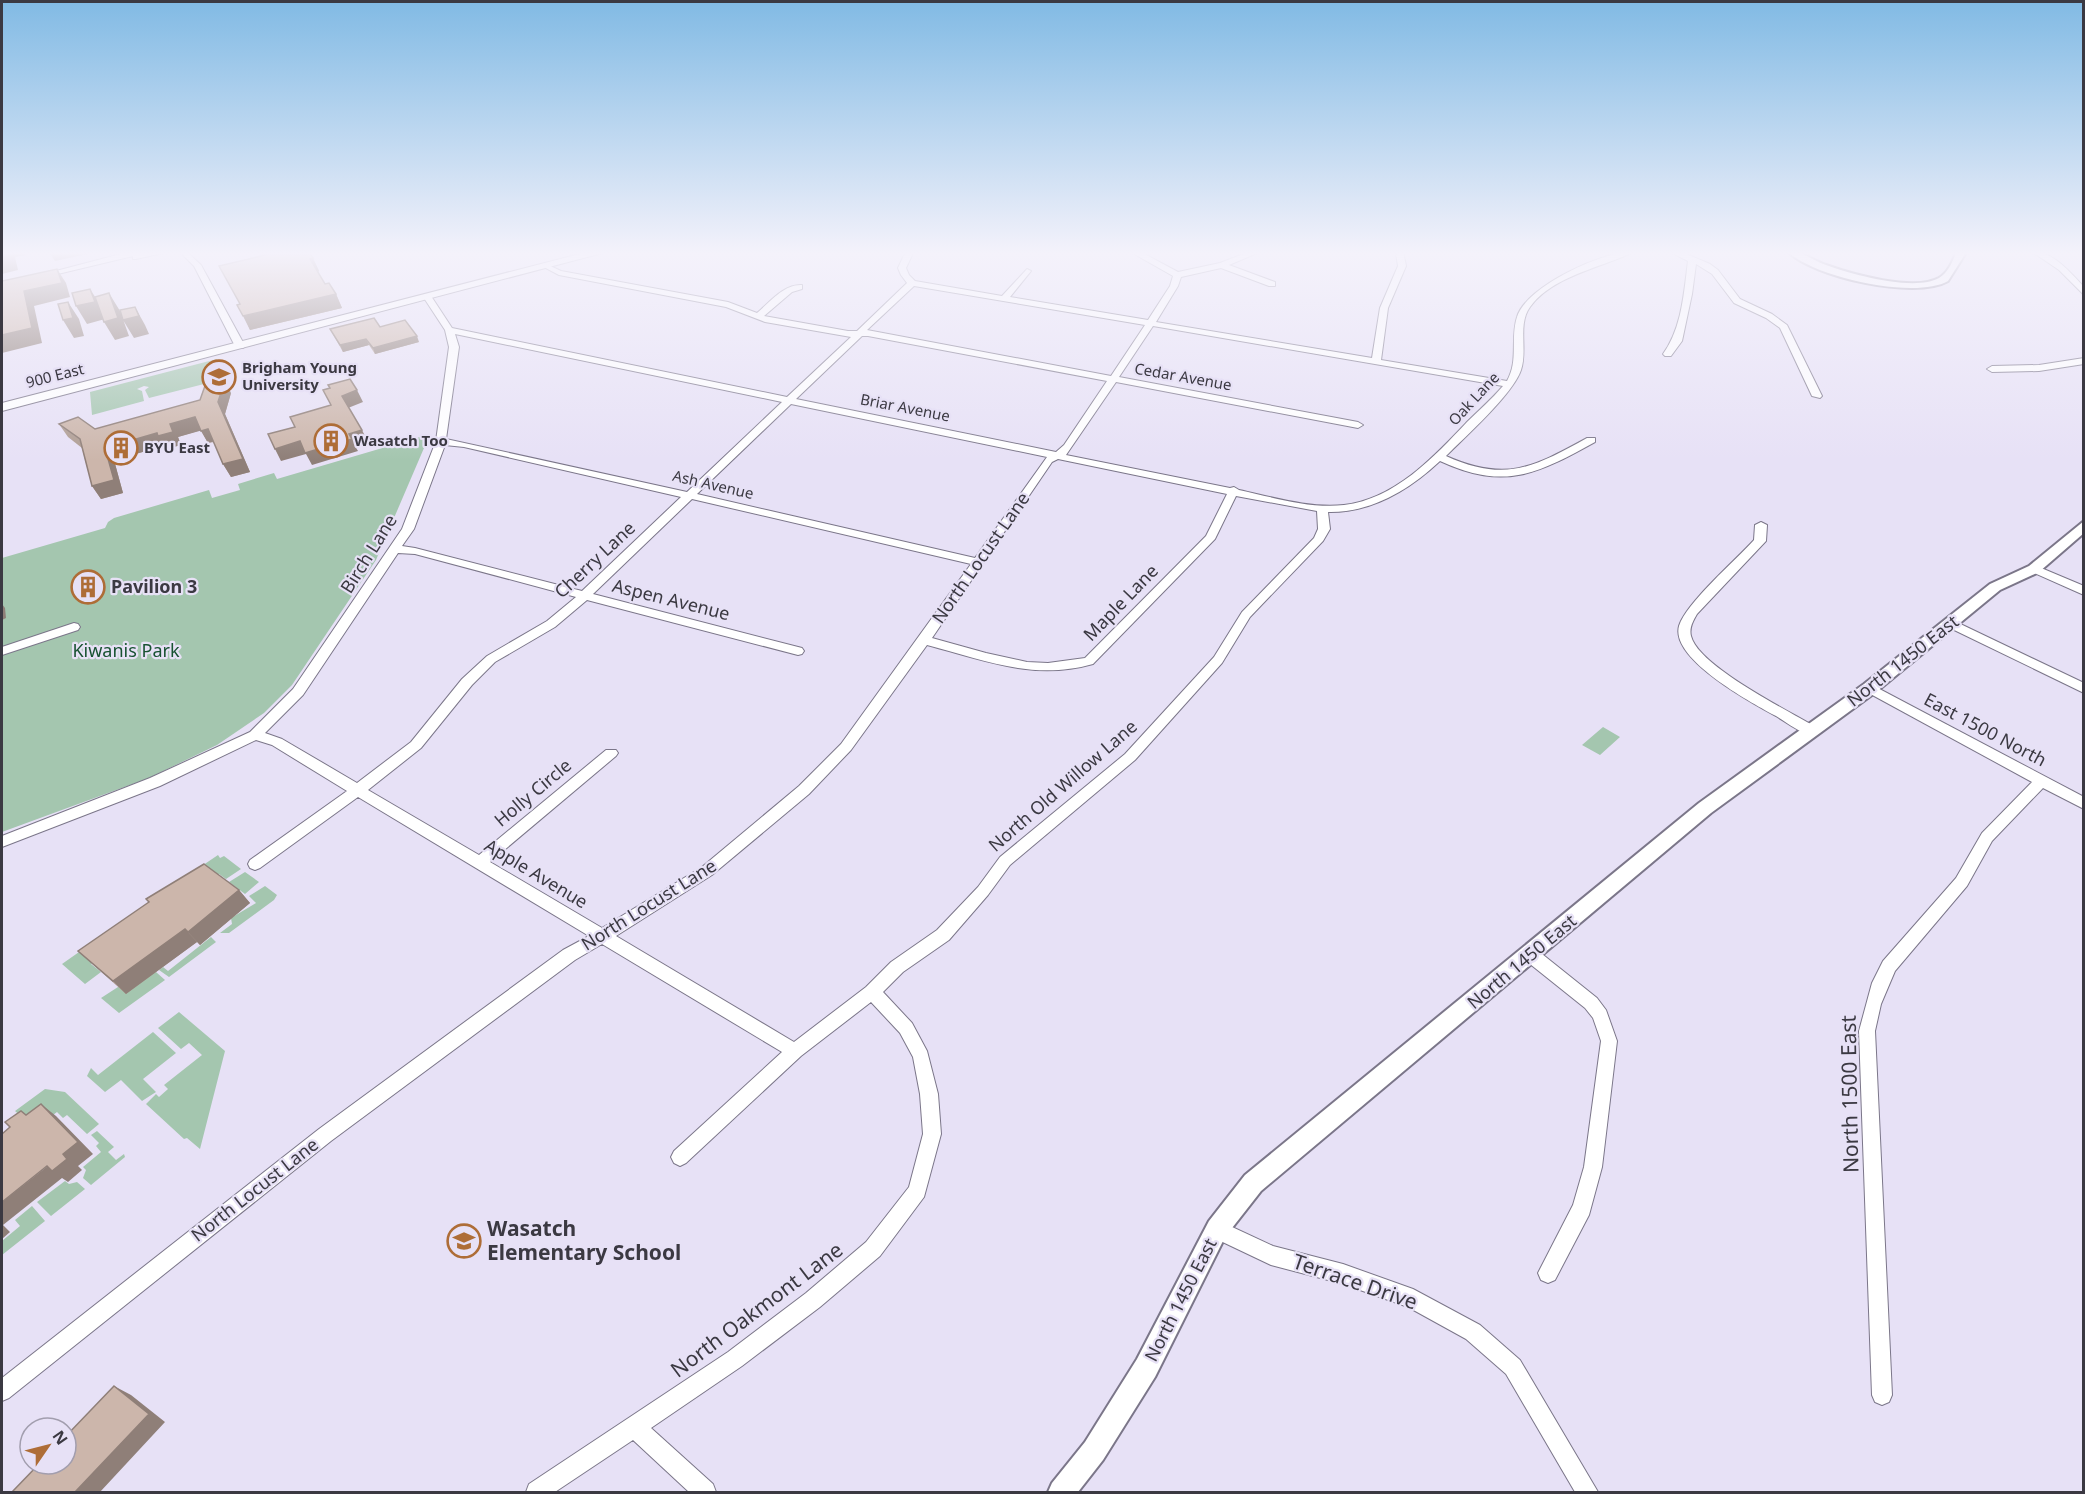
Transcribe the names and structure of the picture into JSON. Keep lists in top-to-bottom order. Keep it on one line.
{"streets":{"main road":["900 East"],"street":["Cedar Avenue","Oak Lane","Briar Avenue","Ash Avenue","Birch Lane","North Locust Lane","Cherry Lane","Aspen Avenue","Maple Lane","North 1450 East","East 1500 North","North Old Willow Lane","Holly Circle","Apple Avenue","North 1500 East","Terrace Drive","North Oakmont Lane"]},"crossings":[["Cedar Avenue","North Locust Lane"],["Cedar Avenue","Cherry Lane"],["Oak Lane","Briar Avenue"],["Briar Avenue","Birch Lane"],["Briar Avenue","North Locust Lane"],["Briar Avenue","Cherry Lane"],["Briar Avenue","Maple Lane"],["Briar Avenue","North Old Willow Lane"],["Ash Avenue","Birch Lane"],["Ash Avenue","North Locust Lane"],["Ash Avenue","Cherry Lane"],["Birch Lane","Aspen Avenue"],["Birch Lane","Apple Avenue"],["North Locust Lane","Maple Lane"],["North Locust Lane","Apple Avenue"],["Cherry Lane","Aspen Avenue"],["Cherry Lane","Apple Avenue"],["North 1450 East","East 1500 North"],["North 1450 East","Terrace Drive"],["East 1500 North","North 1500 East"],["North Old Willow Lane","Apple Avenue"],["North Old Willow Lane","North Oakmont Lane"],["Holly Circle","Apple Avenue"]],"parks":["Kiwanis Park"],"places":{"school or university":["Brigham Young University","Wasatch Elementary School"],"building":["Wasatch Too","BYU East","Pavilion 3"]},"north":"top right"}
